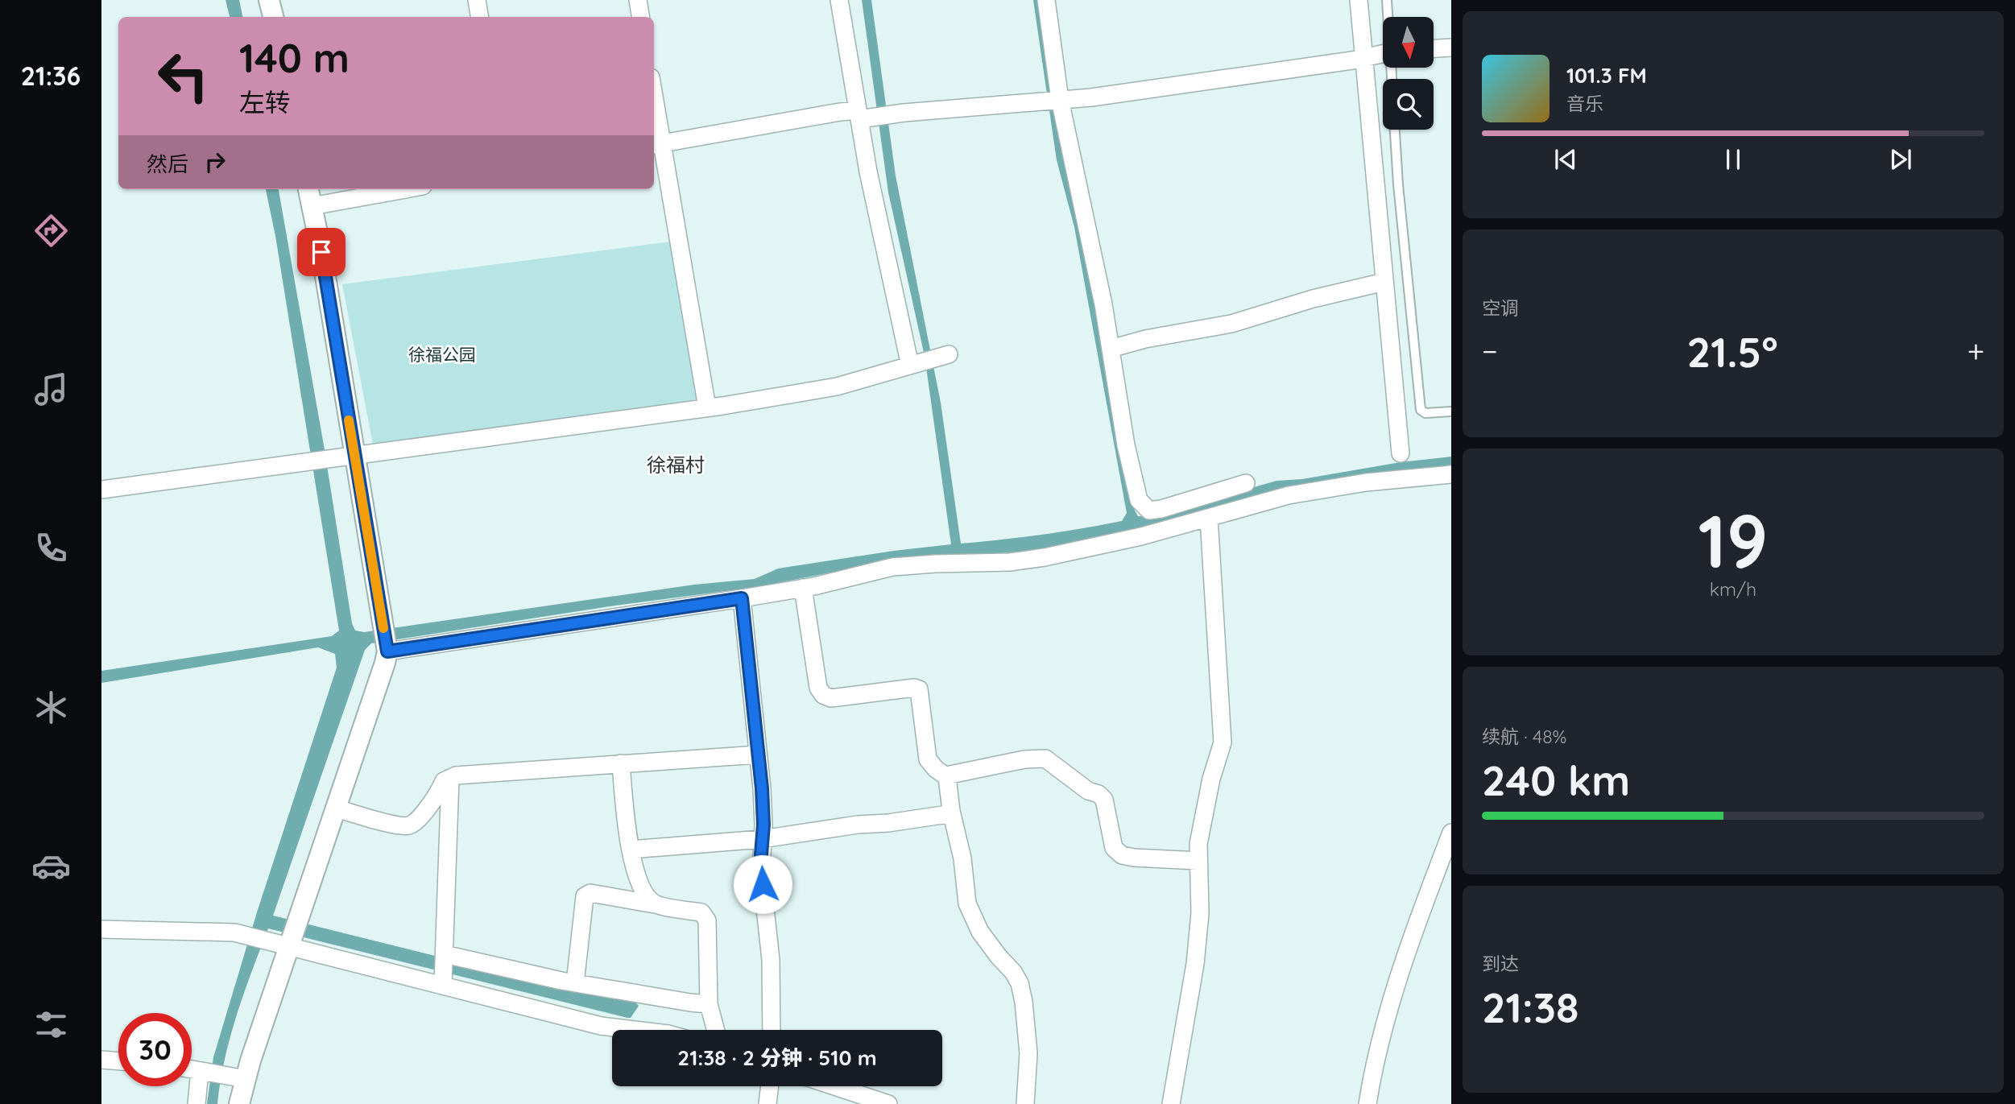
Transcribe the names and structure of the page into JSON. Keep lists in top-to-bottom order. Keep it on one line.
{"districts":["徐福村"],"parks":["徐福公园"],"north":"bottom","page":{"tabs":"21:36","turn":["140 m","左转"],"song":["101.3 FM","音乐"],"then":"然后","tile":["空调",["19","km/h"],["续航 · 48%","240 km"],["到达","21:38"]],"heat":["−","21.5°","+"],"limit":"30","trip":"21:38 · 2 分钟 · 510 m"}}
